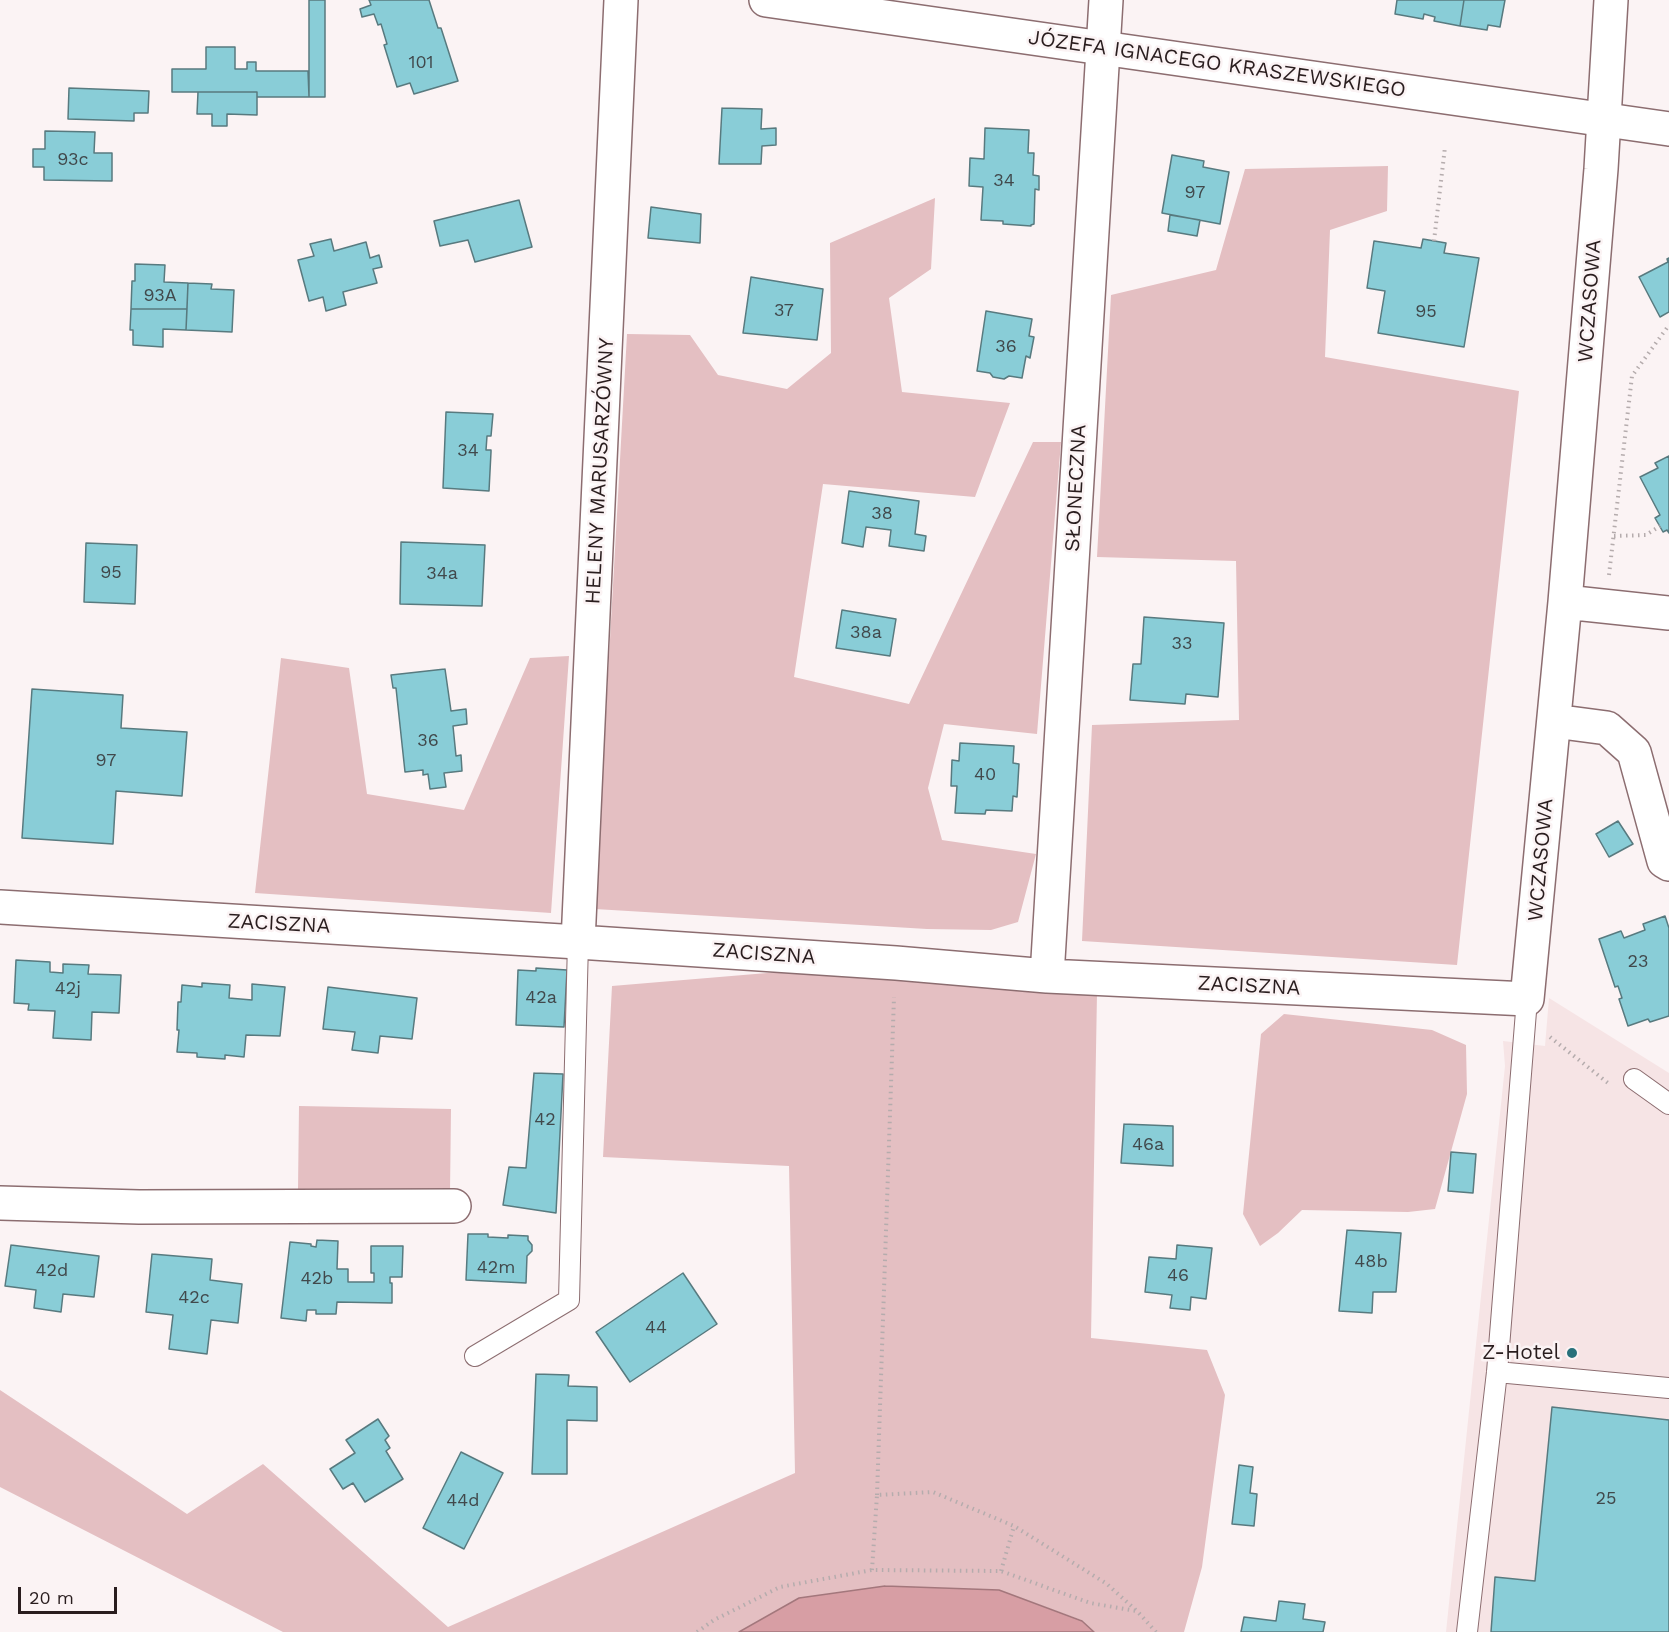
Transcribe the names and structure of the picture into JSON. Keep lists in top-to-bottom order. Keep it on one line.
{"streets":{"street":["JÓZEFA IGNACEGO KRASZEWSKIEGO","WCZASOWA","HELENY MARUSARZÓWNY","SŁONECZNA","ZACISZNA"]},"crossings":[["JÓZEFA IGNACEGO KRASZEWSKIEGO","WCZASOWA"],["JÓZEFA IGNACEGO KRASZEWSKIEGO","SŁONECZNA"],["WCZASOWA","ZACISZNA"],["HELENY MARUSARZÓWNY","ZACISZNA"],["SŁONECZNA","ZACISZNA"]],"places":["Z-Hotel"],"house_numbers":["101","93c","34","97","93A","37","95","36","34","38","95","34a","38a","33","36","97","40","23","42j","42a","42","46a","48b","42m","42d","46","42b","42c","44","25","44d"],"scale_bar":"20 m"}
